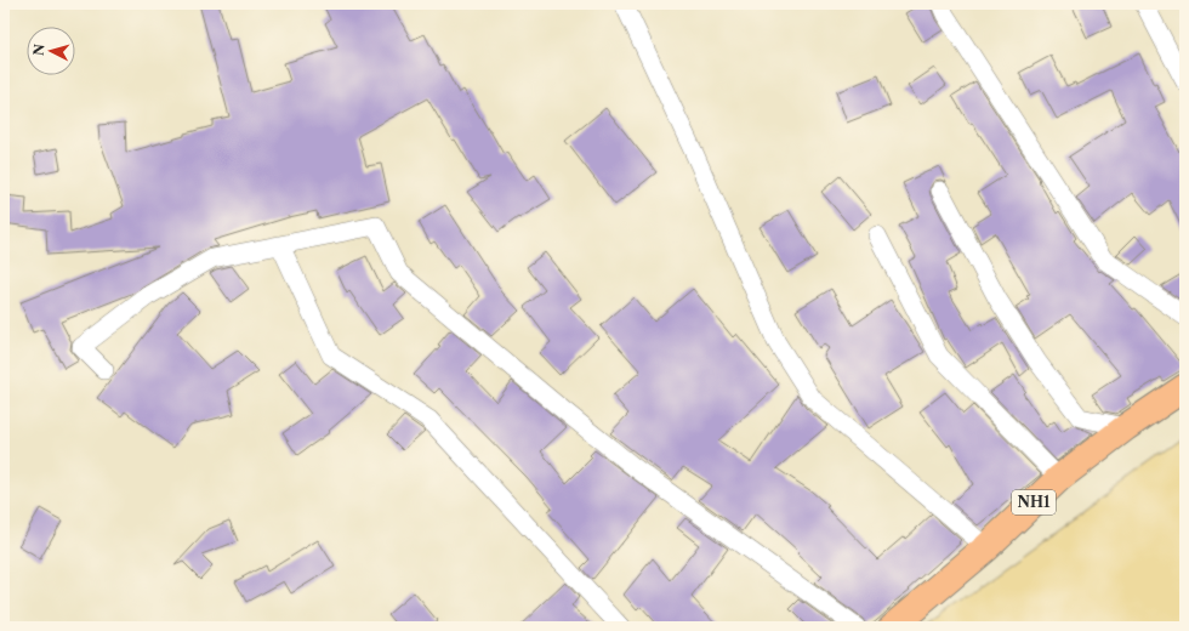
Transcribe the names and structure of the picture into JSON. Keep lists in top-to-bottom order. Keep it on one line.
{"streets":{"highway":["NH1"]},"north":"left"}
